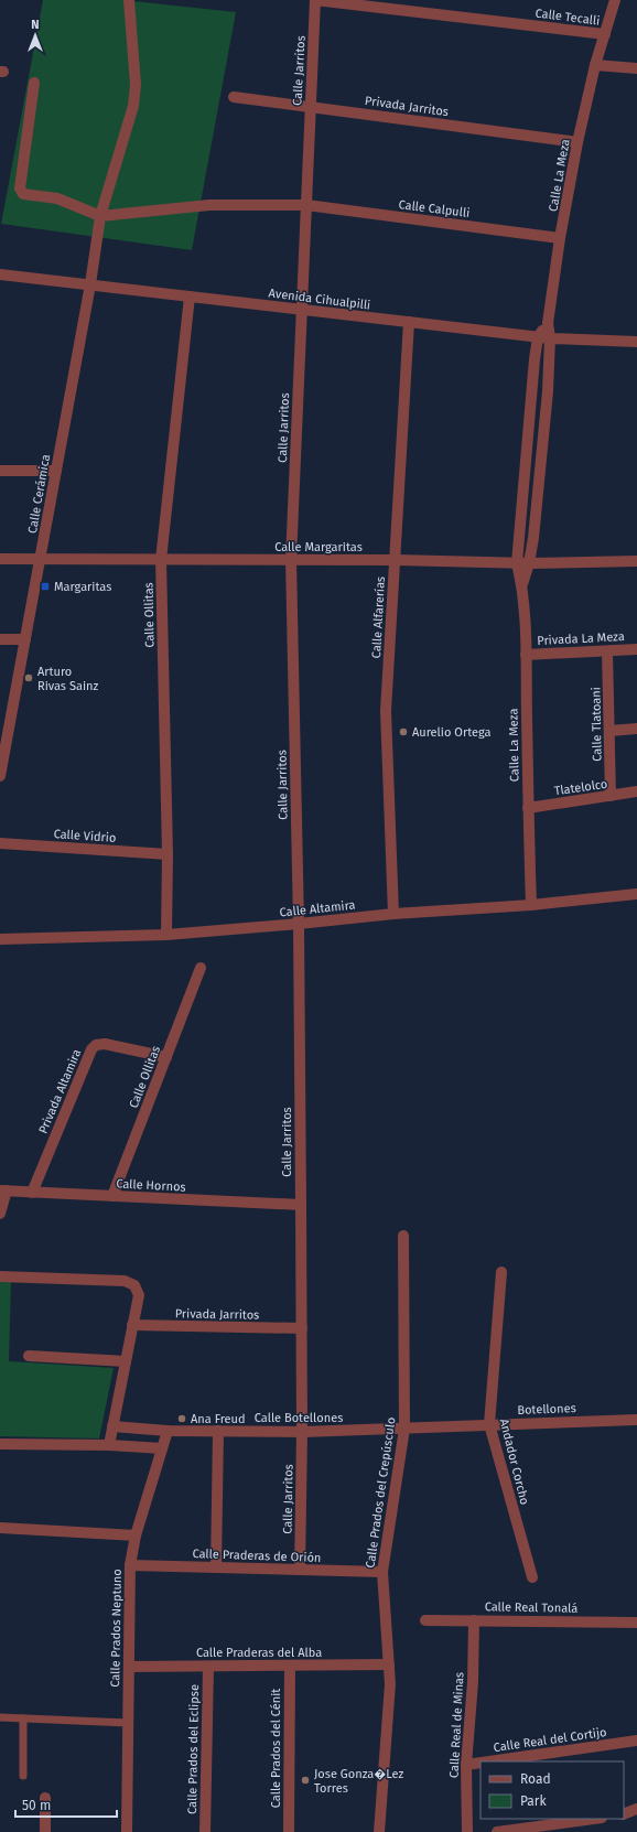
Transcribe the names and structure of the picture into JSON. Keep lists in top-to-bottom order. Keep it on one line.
{"streets":{"street":["Calle Tecalli","Calle Jarritos","Privada Jarritos","Calle La Meza","Calle Calpulli","Avenida Cihualpilli","Calle Cerámica","Calle Margaritas","Calle Ollitas","Calle Alfarerías","Privada La Meza","Calle Tlatoani","Tlatelolco","Calle Vidrio","Calle Altamira","Privada Altamira","Calle Hornos","Botellones","Calle Botellones","Andador Corcho","Calle Prados del Crepúsculo","Calle Praderas de Orión","Calle Real Tonalá","Calle Prados Neptuno","Calle Praderas del Alba","Calle Real de Minas","Calle Real del Cortijo","Calle Prados del Cénit","Calle Prados del Eclipse"]},"crossings":[["Calle Tecalli","Calle Jarritos"],["Calle Tecalli","Calle La Meza"],["Calle Jarritos","Privada Jarritos"],["Calle Jarritos","Calle Calpulli"],["Calle Jarritos","Avenida Cihualpilli"],["Calle Jarritos","Calle Margaritas"],["Calle Jarritos","Calle Altamira"],["Calle Jarritos","Calle Hornos"],["Calle Jarritos","Calle Botellones"],["Calle Jarritos","Calle Praderas de Orión"],["Privada Jarritos","Calle La Meza"],["Calle La Meza","Calle Calpulli"],["Calle La Meza","Avenida Cihualpilli"],["Calle La Meza","Calle Margaritas"],["Calle La Meza","Privada La Meza"],["Calle La Meza","Tlatelolco"],["Calle La Meza","Calle Altamira"],["Calle Calpulli","Calle Cerámica"],["Avenida Cihualpilli","Calle Cerámica"],["Avenida Cihualpilli","Calle Ollitas"],["Avenida Cihualpilli","Calle Alfarerías"],["Calle Cerámica","Calle Margaritas"],["Calle Margaritas","Calle Ollitas"],["Calle Margaritas","Calle Alfarerías"],["Calle Ollitas","Calle Vidrio"],["Calle Ollitas","Calle Altamira"],["Calle Ollitas","Privada Altamira"],["Calle Ollitas","Calle Hornos"],["Calle Alfarerías","Calle Altamira"],["Privada La Meza","Calle Tlatoani"],["Calle Tlatoani","Tlatelolco"],["Privada Altamira","Calle Hornos"],["Botellones","Calle Botellones"],["Botellones","Andador Corcho"],["Botellones","Calle Prados del Crepúsculo"],["Calle Botellones","Calle Prados del Crepúsculo"],["Calle Botellones","Calle Prados Neptuno"],["Calle Prados del Crepúsculo","Calle Praderas de Orión"],["Calle Prados del Crepúsculo","Calle Praderas del Alba"],["Calle Praderas de Orión","Calle Prados Neptuno"],["Calle Real Tonalá","Calle Real de Minas"],["Calle Prados Neptuno","Calle Praderas del Alba"],["Calle Praderas del Alba","Calle Prados del Cénit"],["Calle Praderas del Alba","Calle Prados del Eclipse"],["Calle Real de Minas","Calle Real del Cortijo"]],"places":{"transit":["Margaritas"],"other":["Arturo Rivas Sainz","Aurelio Ortega","Ana Freud","Jose Gonza�Lez Torres"]},"legend":["Road","Park"],"scale_bar":"50 m","north":"top"}
